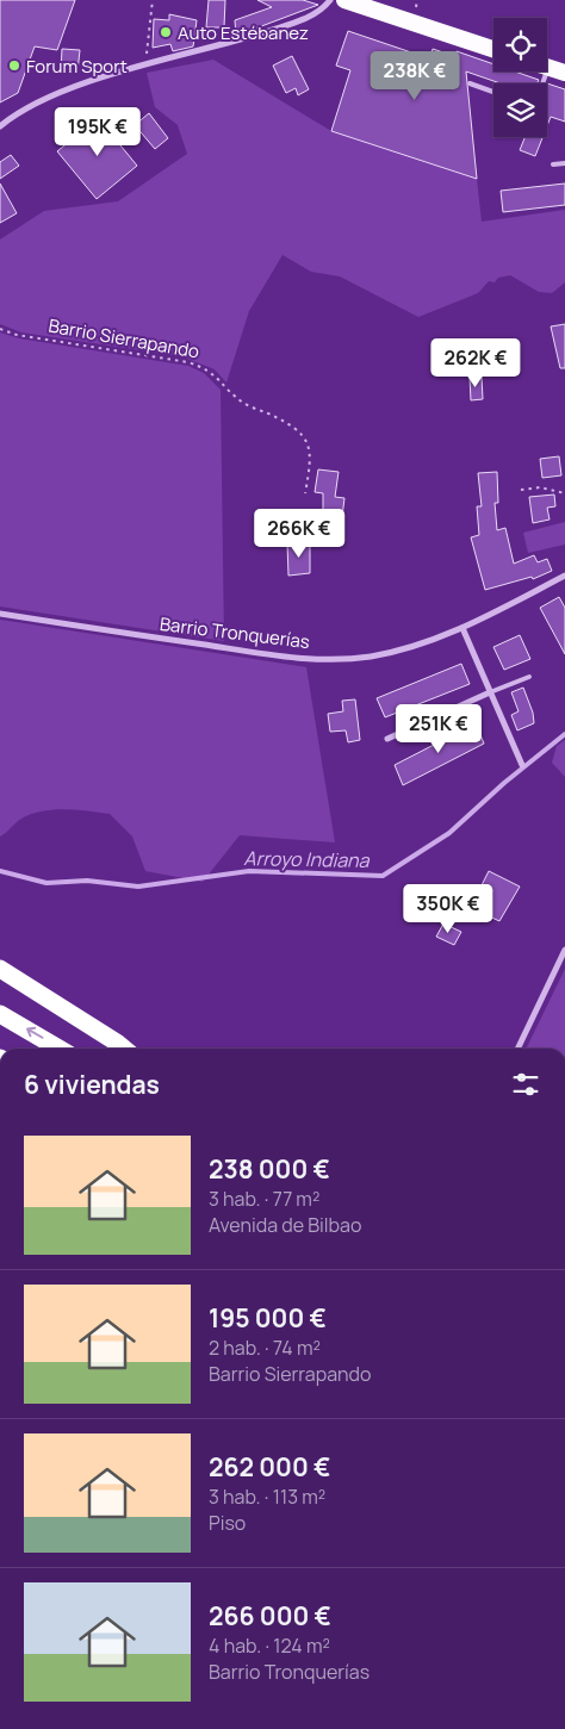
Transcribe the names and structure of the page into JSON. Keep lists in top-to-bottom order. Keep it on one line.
{"streets":{"street":["Barrio Tronquerías"],"path":["Barrio Sierrapando"]},"water":["Arroyo Indiana"],"places":["Auto Estébanez","Forum Sport"],"page":{"price":["238K €","195K €","262K €","266K €","251K €","350K €"],"heading":"6 viviendas","list":[{"name":"238 000 €","note":"3 hab. · 77 m² · Avenida de Bilbao"},{"name":"195 000 €","note":"2 hab. · 74 m² · Barrio Sierrapando"},{"name":"262 000 €","note":"3 hab. · 113 m² · Piso"},{"name":"266 000 €","note":"4 hab. · 124 m² · Barrio Tronquerías"}]}}
